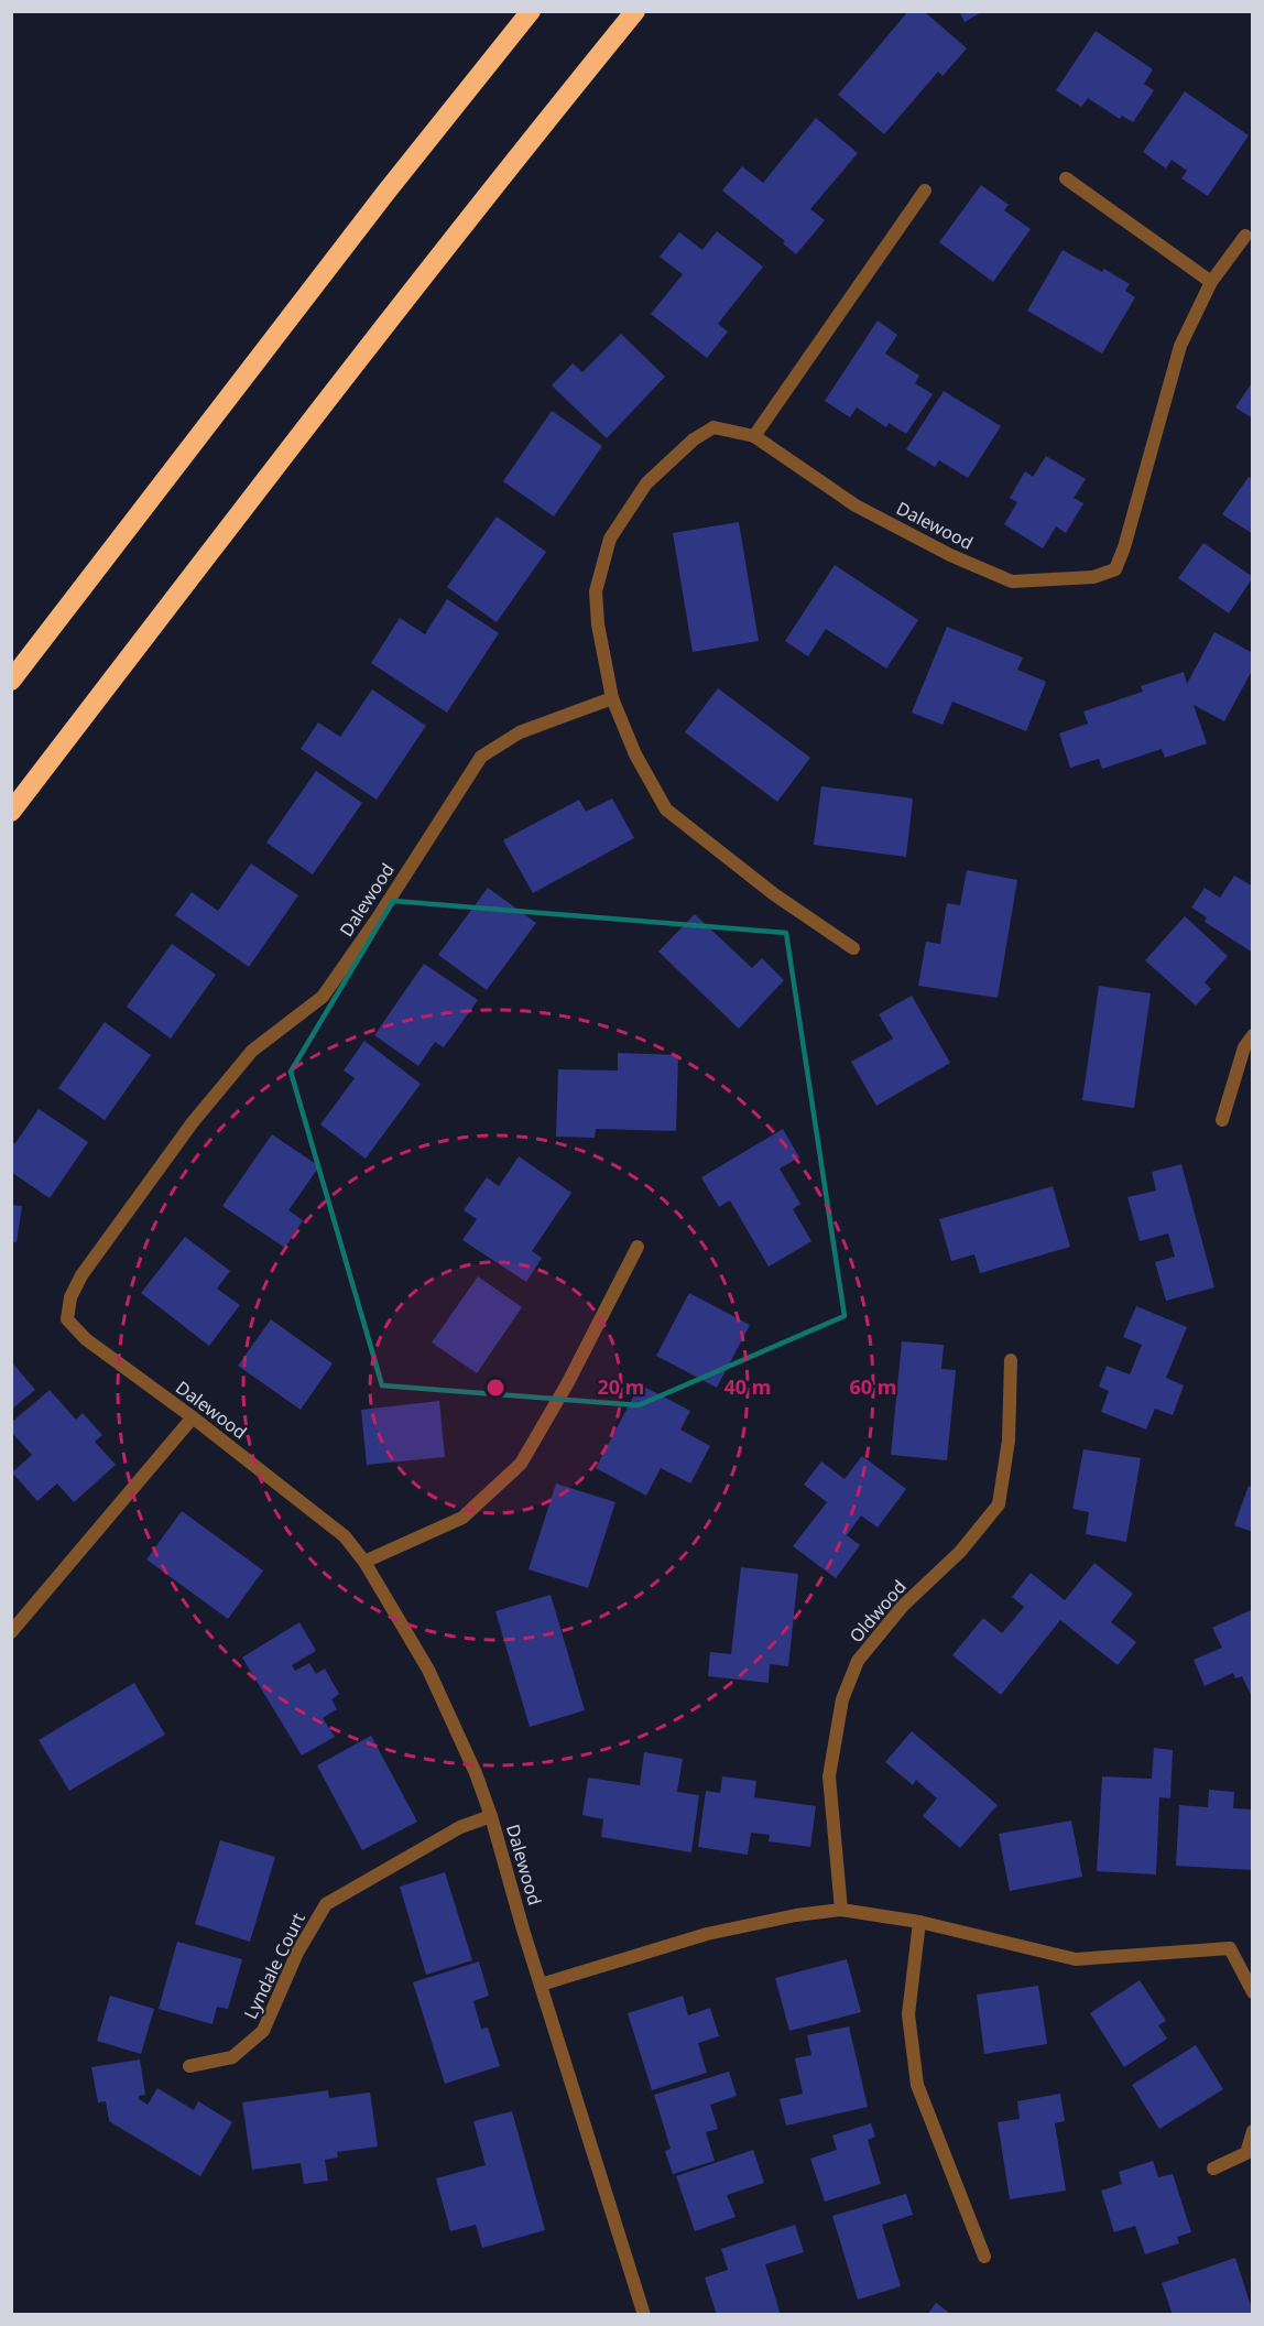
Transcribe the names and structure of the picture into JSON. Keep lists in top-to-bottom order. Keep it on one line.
{"streets":{"street":["Dalewood","Oldwood","Lyndale Court"]},"crossings":[["Dalewood","Lyndale Court"]],"rings":["20 m","40 m","60 m"]}
